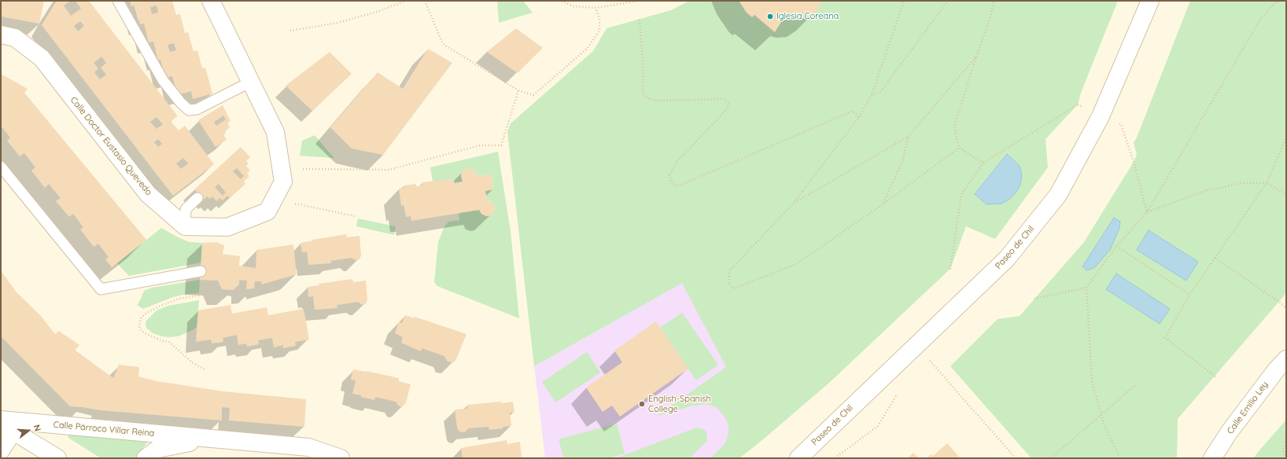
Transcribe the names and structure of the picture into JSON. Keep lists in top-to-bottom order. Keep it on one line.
{"streets":{"street":["Calle Doctor Eustasio Quevedo","Paseo de Chil","Calle Emilio Ley","Calle Párroco Villar Reina"]},"places":["Iglesia Coreana","English-Spanish College"],"north":"right"}
